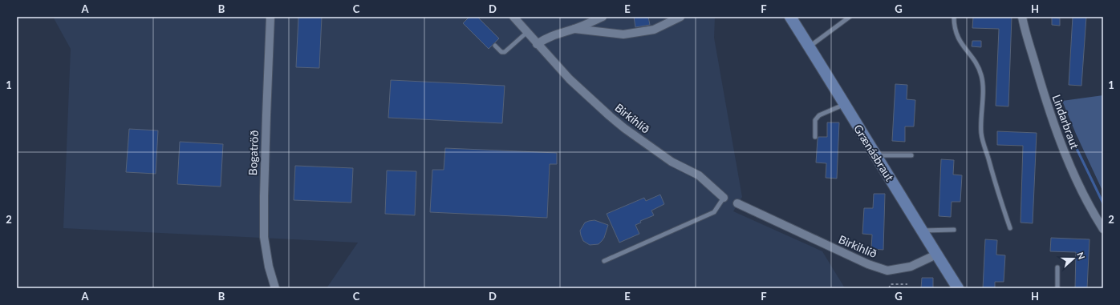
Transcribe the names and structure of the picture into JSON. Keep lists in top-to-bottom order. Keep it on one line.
{"streets":{"street":["Birkihlíð","Lindarbraut","Bogatröð","Grænásbraut"]},"crossings":[["Birkihlíð","Grænásbraut"]],"north":"right","grid":{"columns":["A","B","C","D","E","F","G","H"],"rows":["1","2"]}}
